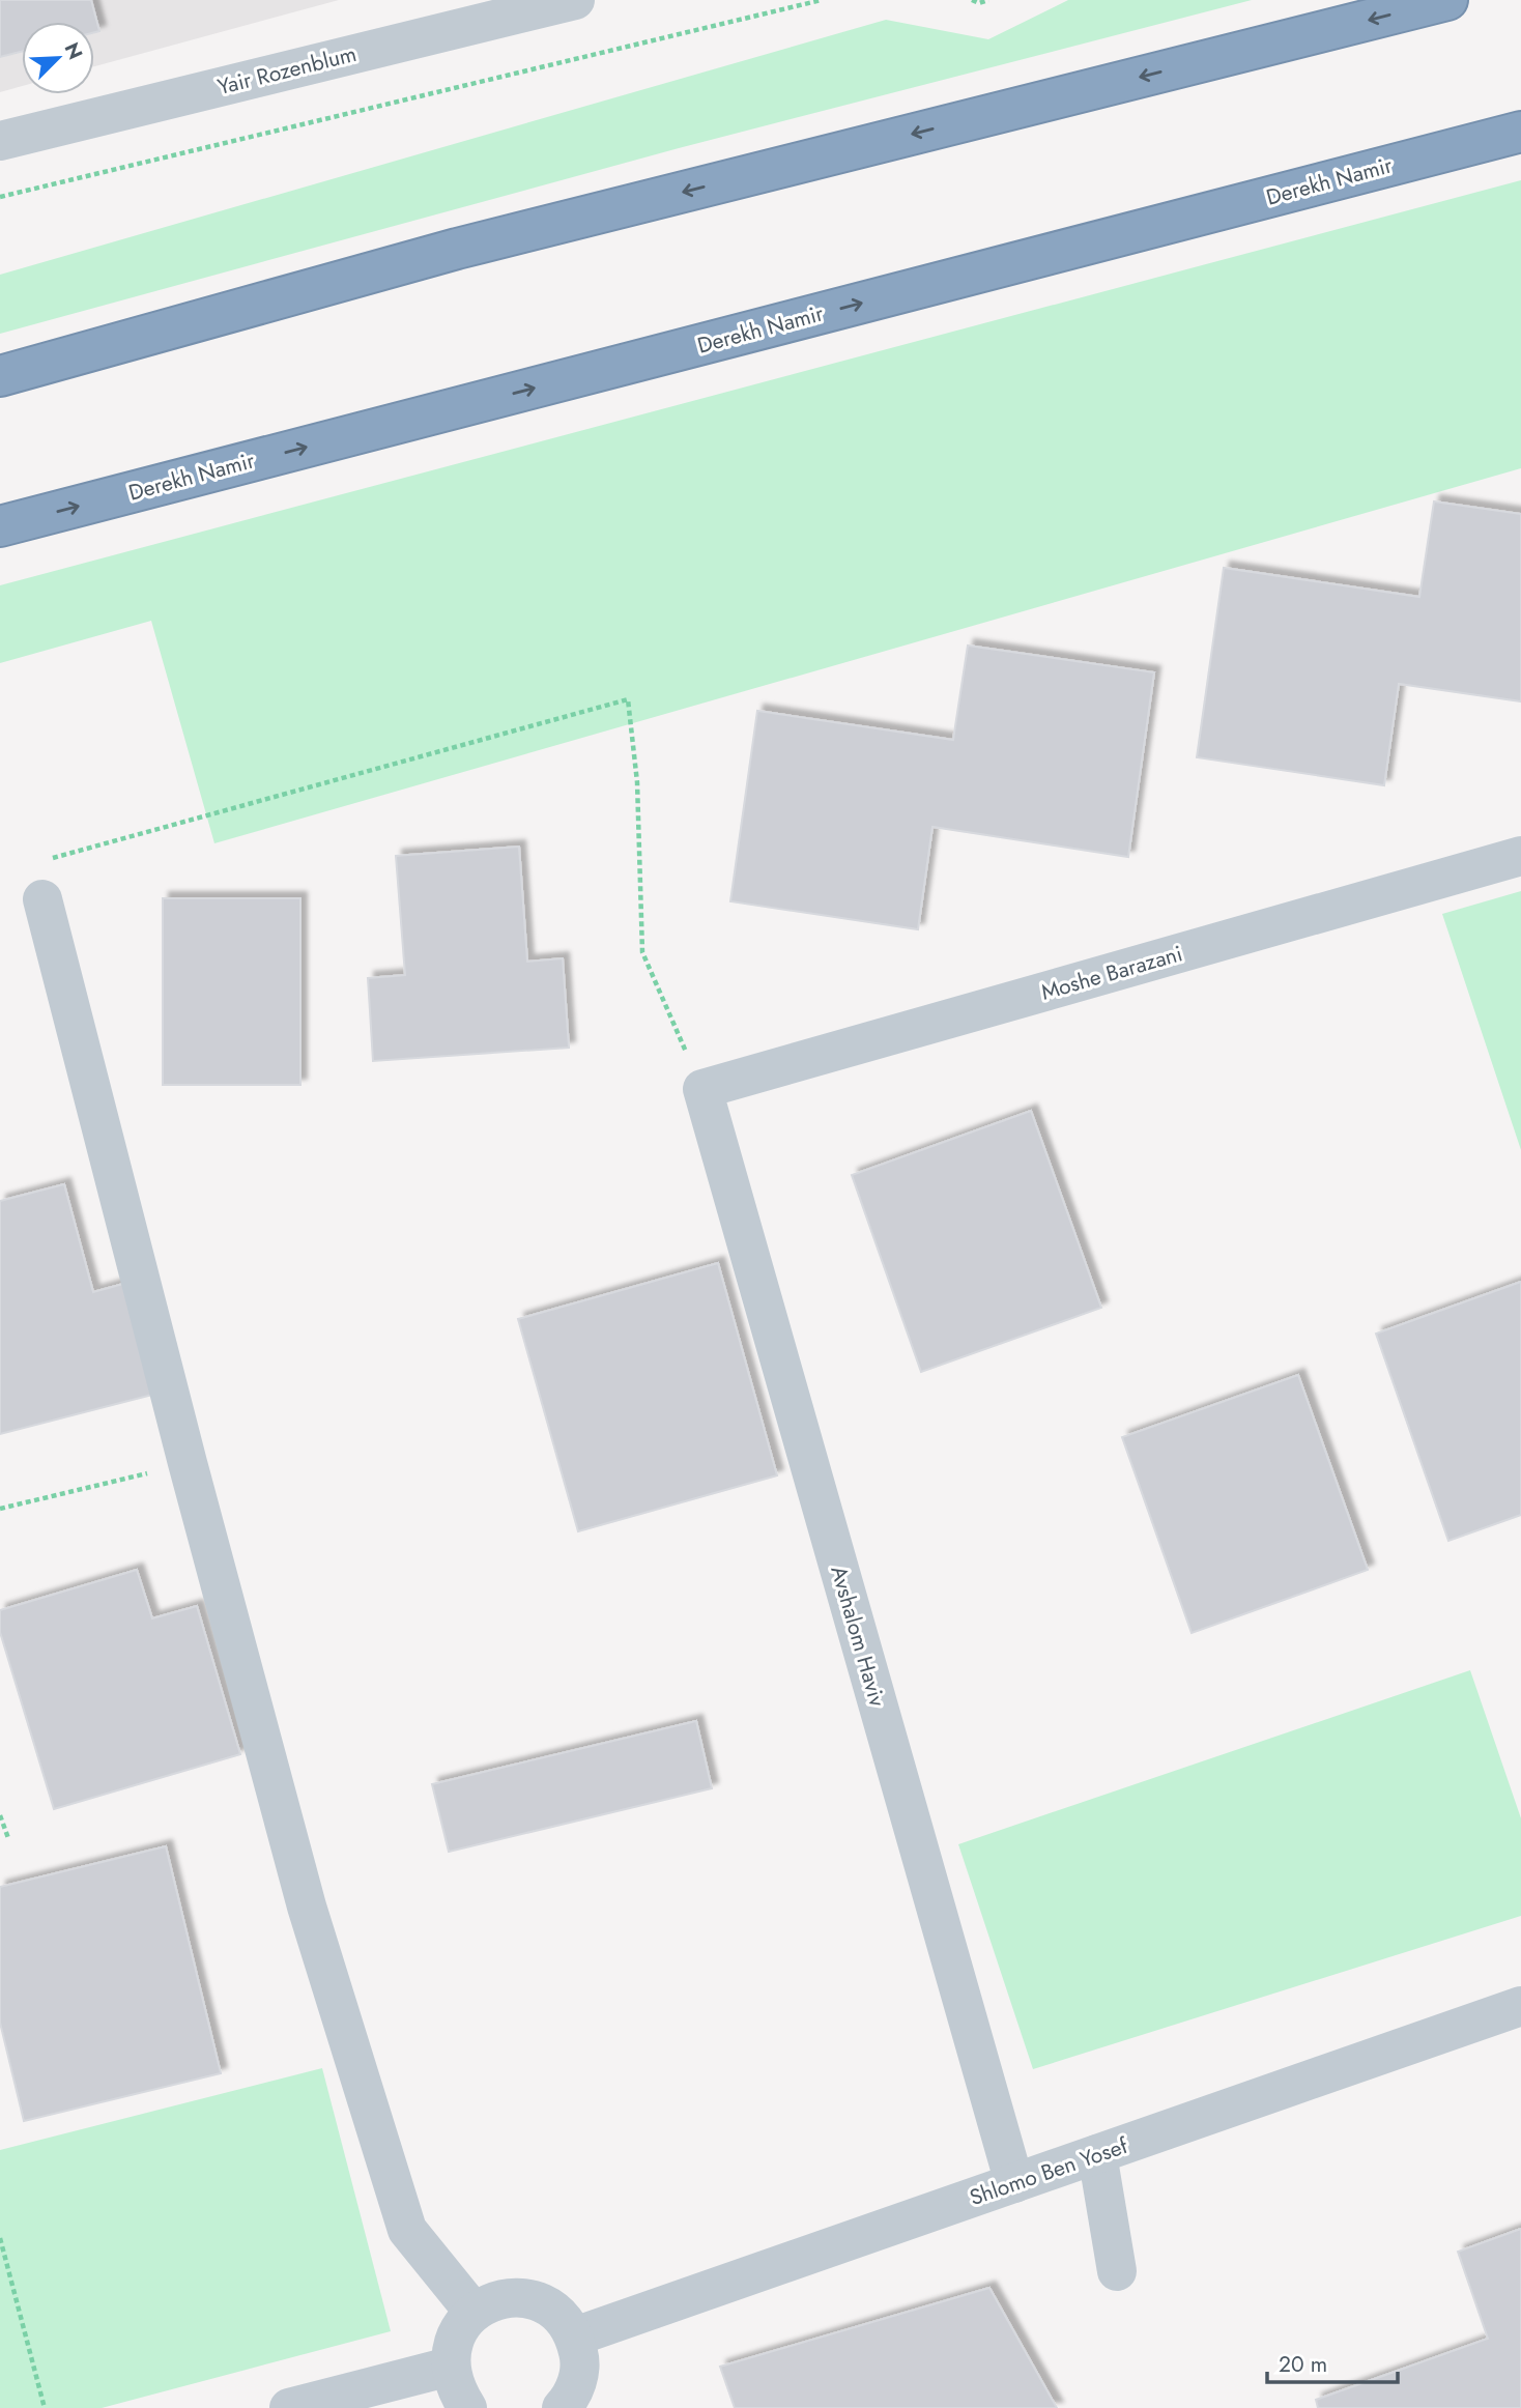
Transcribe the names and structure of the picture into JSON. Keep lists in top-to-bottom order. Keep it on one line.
{"streets":{"highway":["Derekh Namir"],"street":["Yair Rozenblum","Moshe Barazani","Avshalom Haviv","Shlomo Ben Yosef"]},"crossings":[["Moshe Barazani","Avshalom Haviv"],["Avshalom Haviv","Shlomo Ben Yosef"]],"scale_bar":"20 m","north":"top right"}
